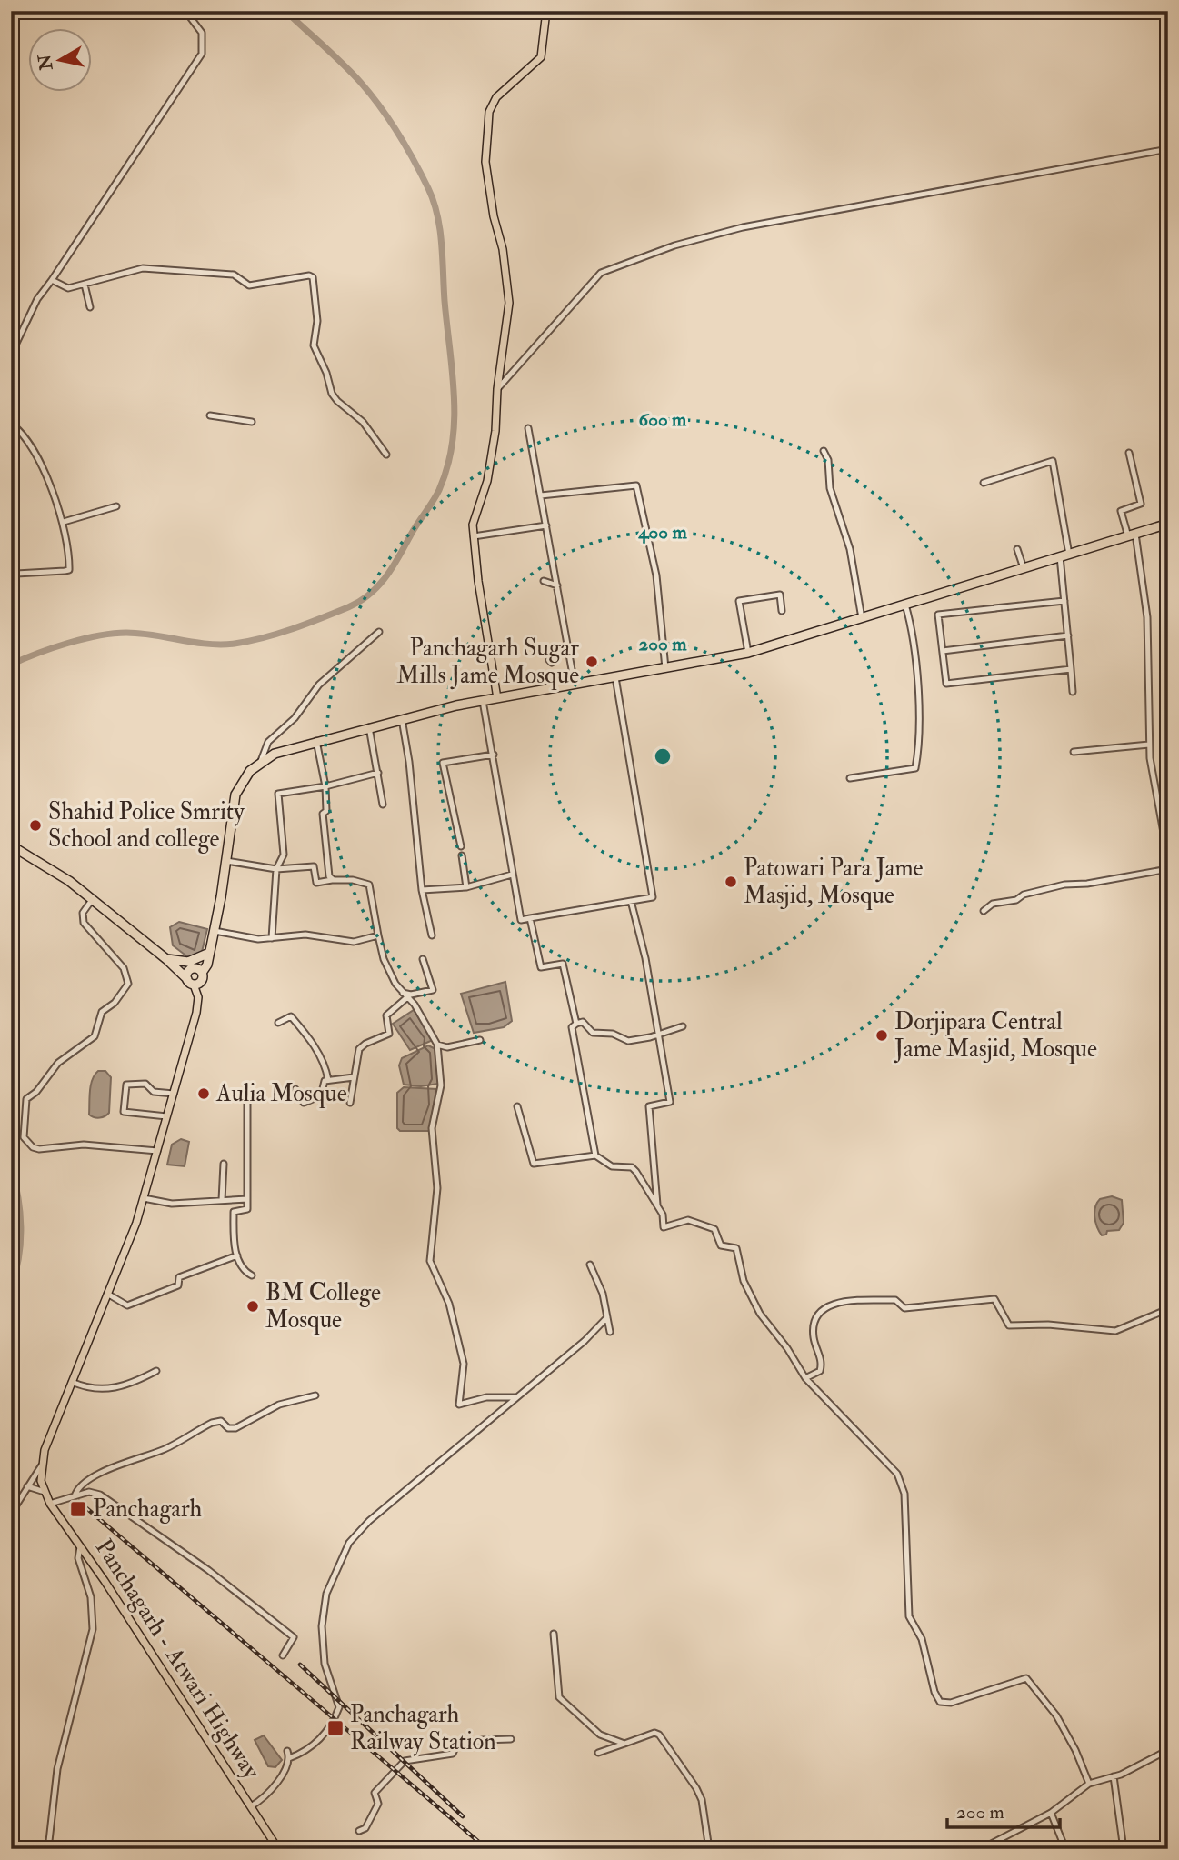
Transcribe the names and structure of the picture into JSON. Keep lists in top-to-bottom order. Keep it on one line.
{"streets":{"main road":["Panchagarh - Atwari Highway"]},"places":{"other":["Panchagarh Sugar Mills Jame Mosque","Shahid Police Smrity School and college","Patowari Para Jame Masjid, Mosque","Dorjipara Central Jame Masjid, Mosque","Aulia Mosque","BM College Mosque"],"transit":["Panchagarh","Panchagarh Railway Station"]},"scale_bar":"200 m","north":"left","rings":["600 m","400 m","200 m"]}
